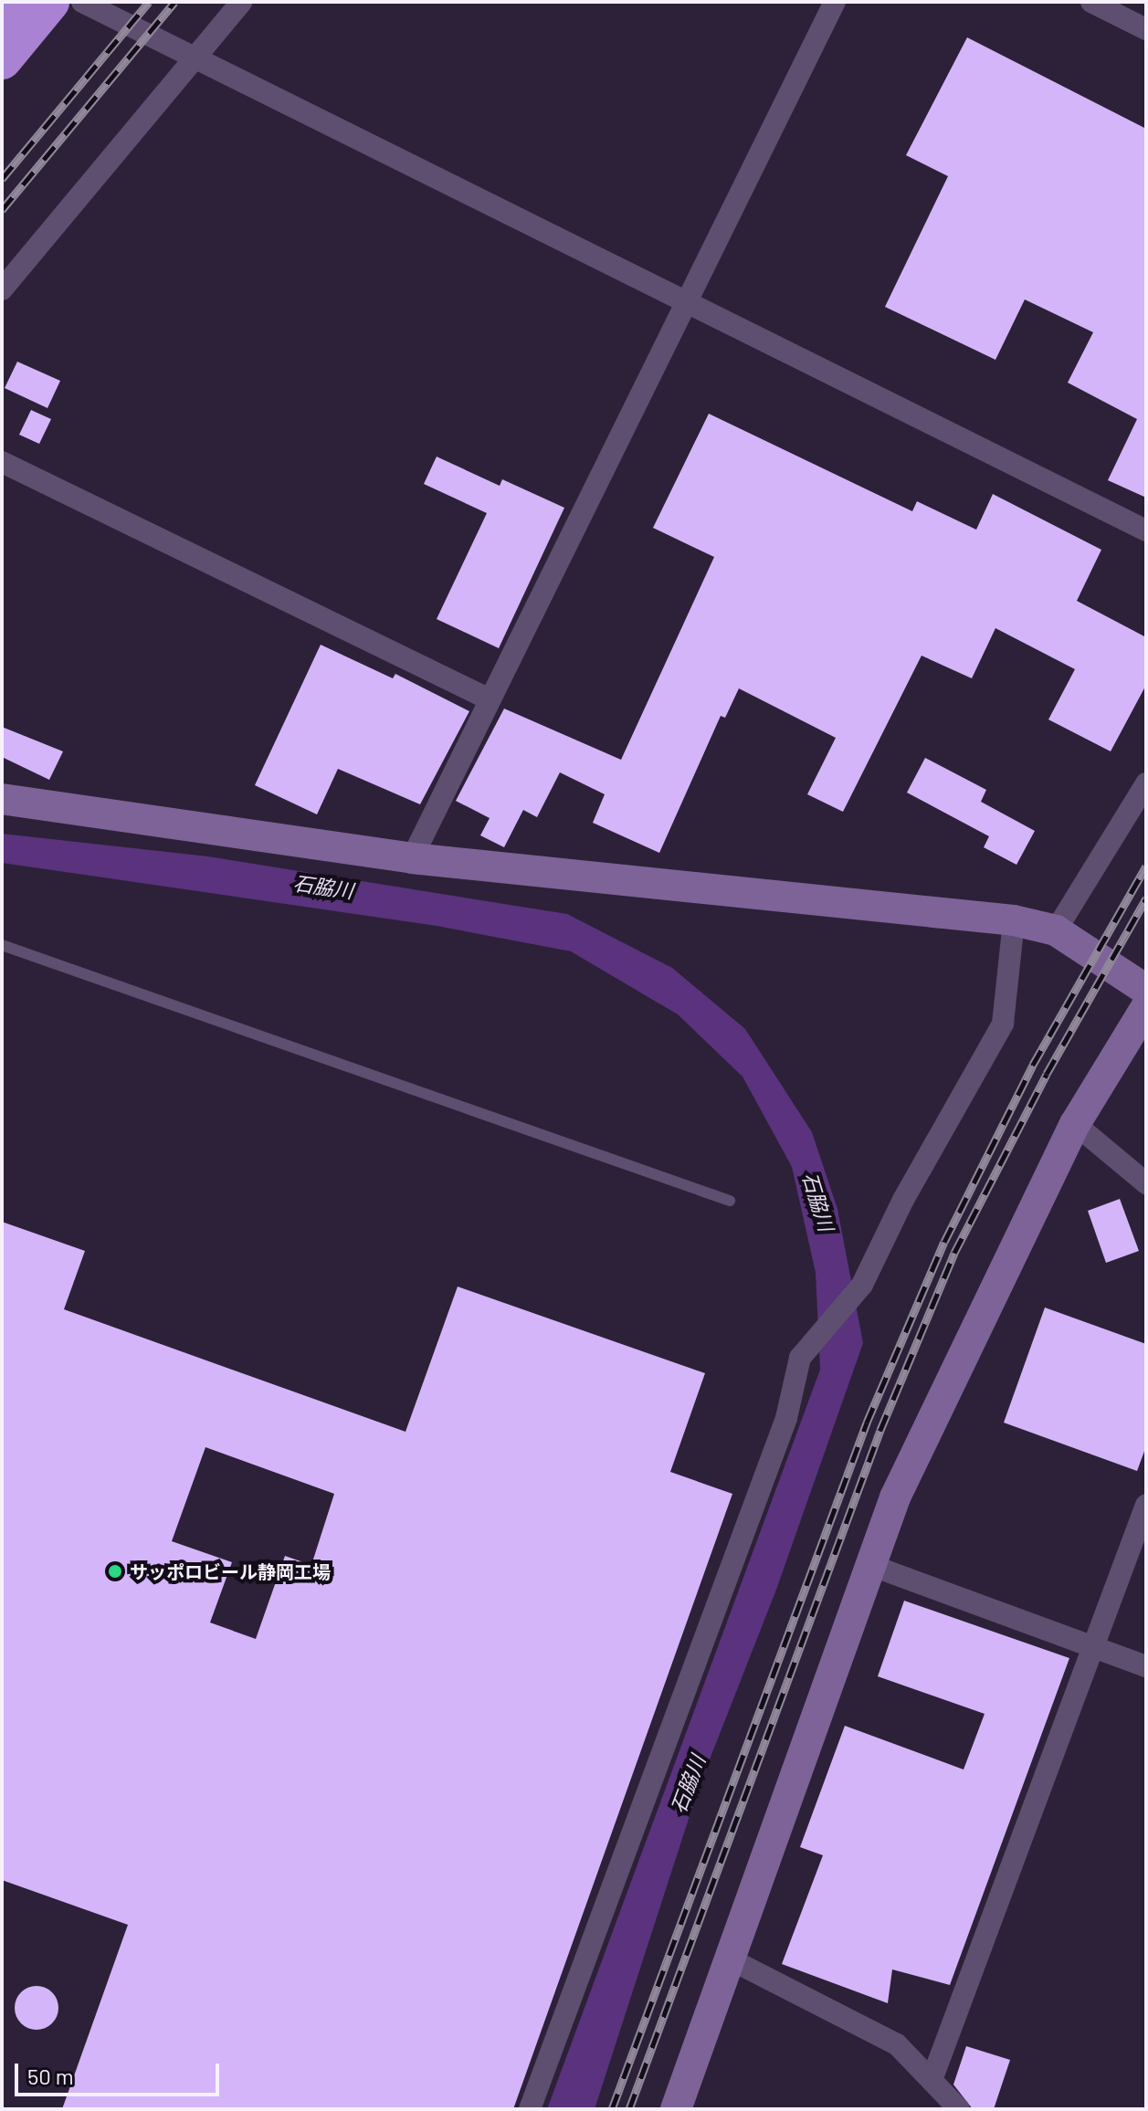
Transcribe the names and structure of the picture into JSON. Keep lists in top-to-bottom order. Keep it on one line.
{"water":["石脇川"],"places":["サッポロビール静岡工場"],"scale_bar":"50 m"}
